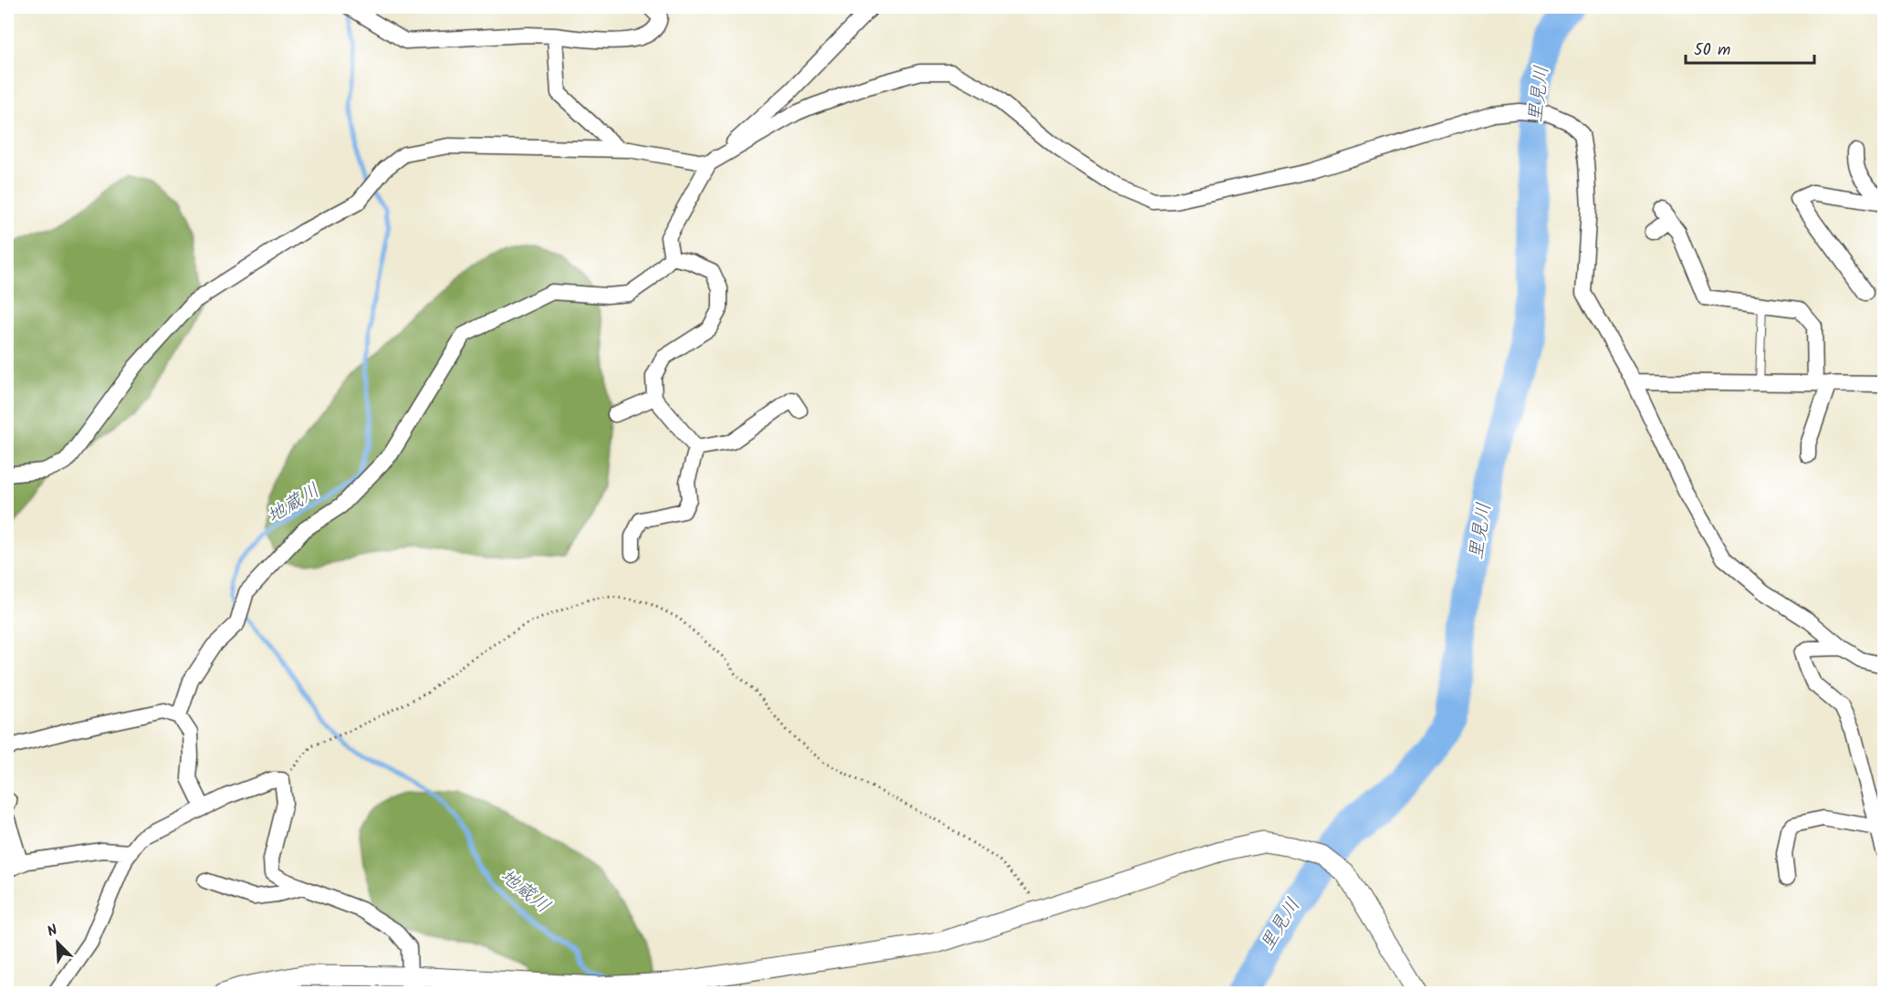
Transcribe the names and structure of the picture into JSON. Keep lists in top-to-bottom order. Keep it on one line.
{"water":["里見川","地蔵川"],"scale_bar":"50 m","north":"top left"}
